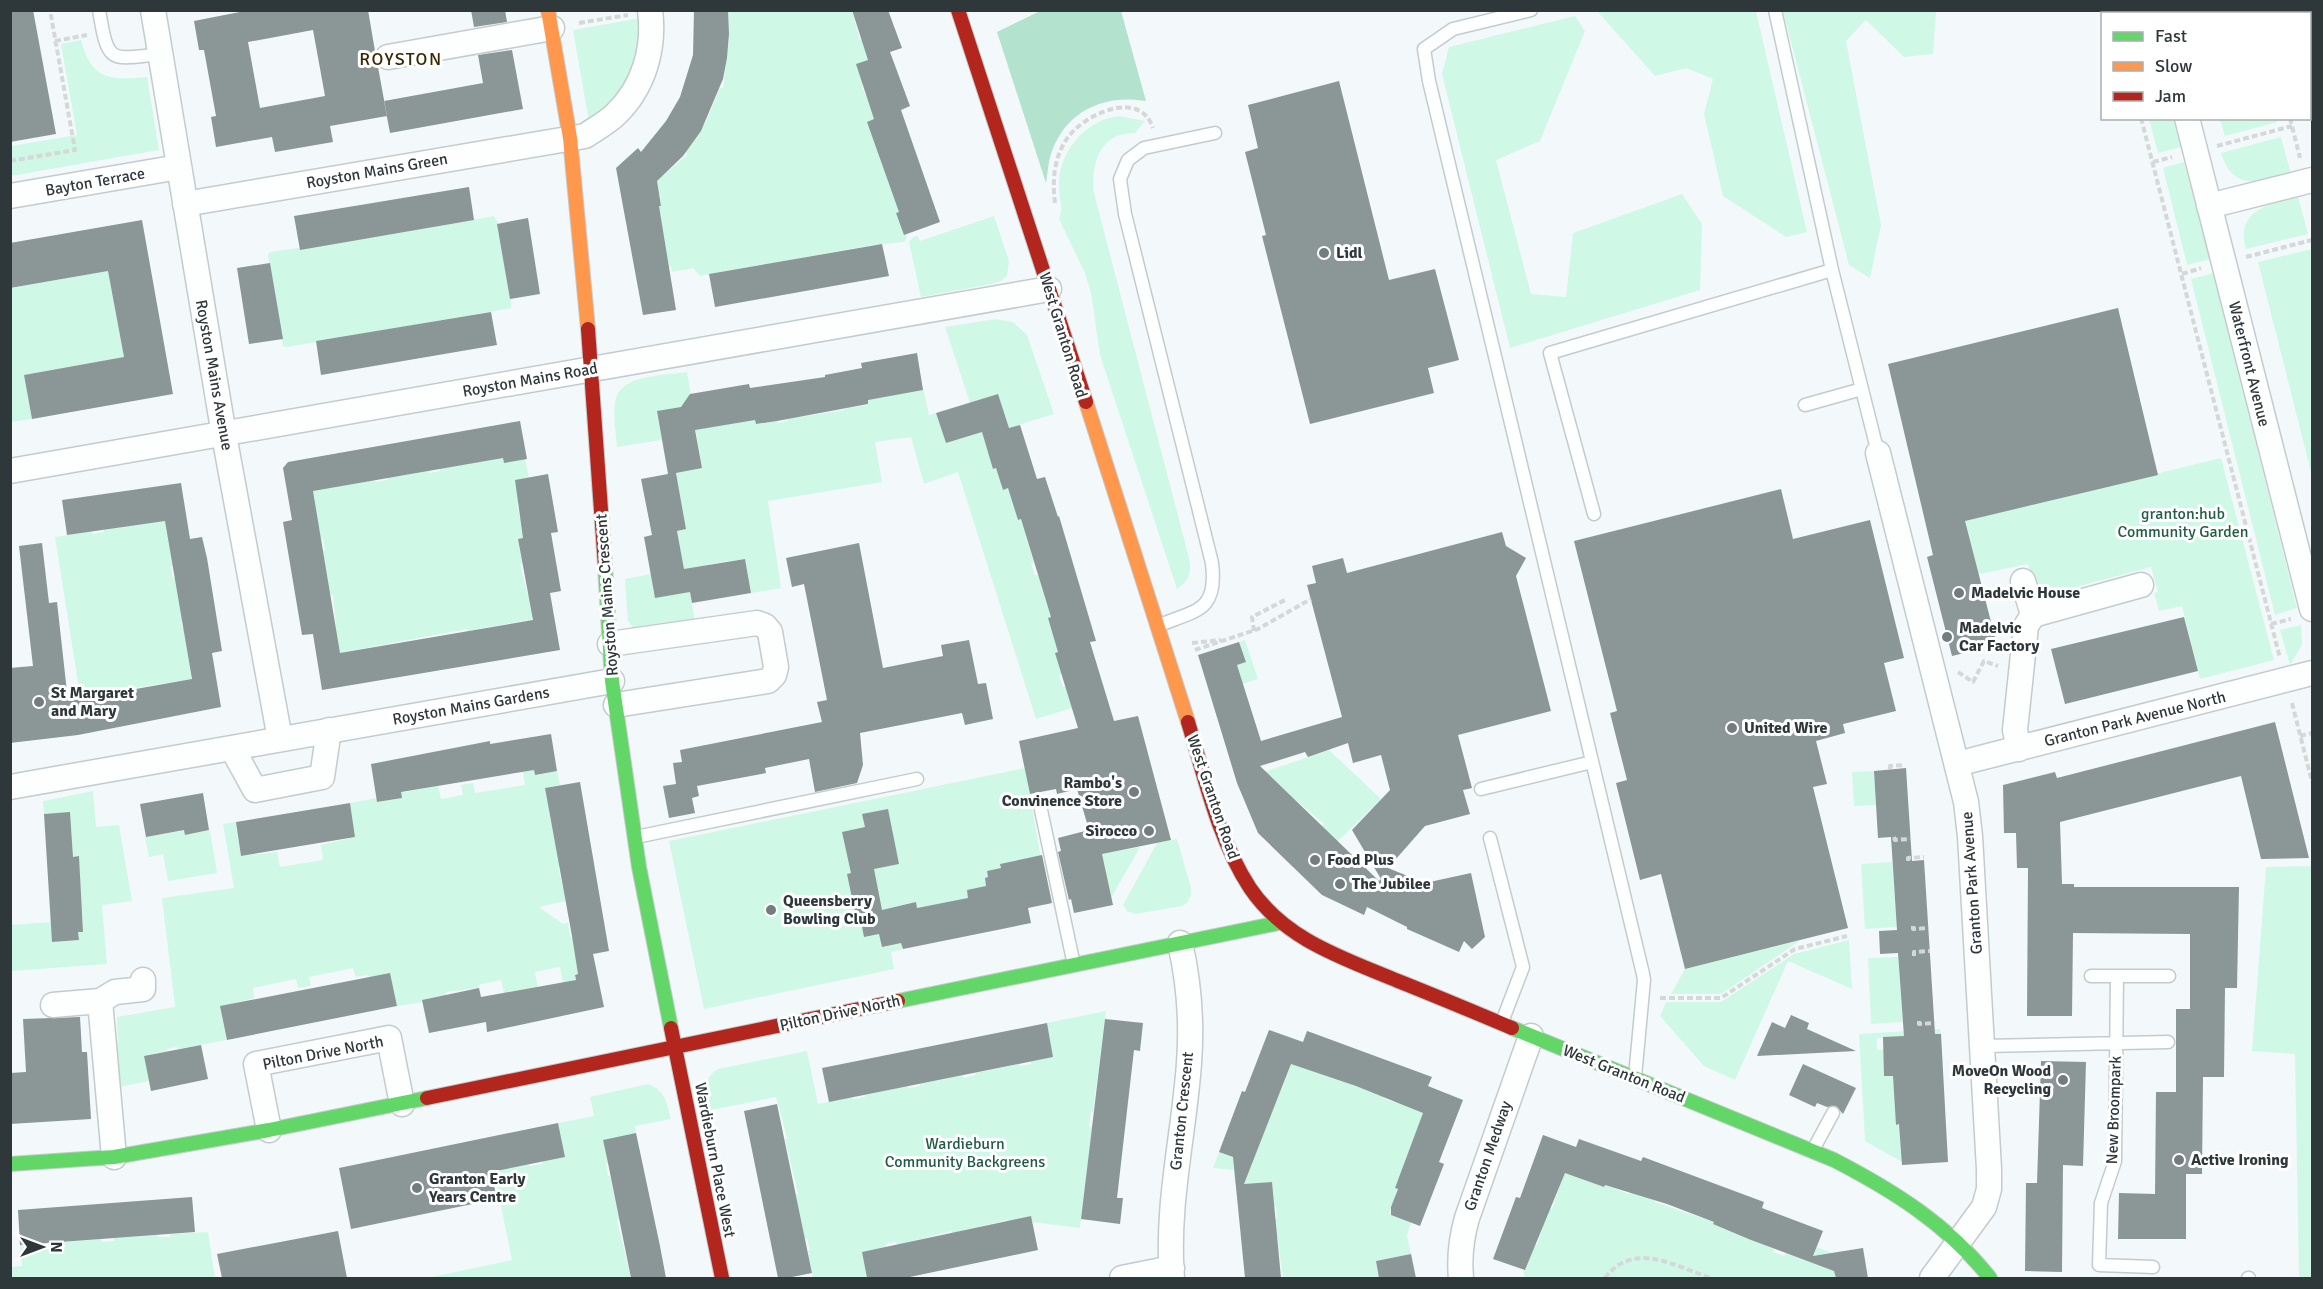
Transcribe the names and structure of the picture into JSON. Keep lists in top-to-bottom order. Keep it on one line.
{"streets":{"street":["Royston Mains Green","Bayton Terrace","West Granton Road","Waterfront Avenue","Royston Mains Avenue","Royston Mains Road","Royston Mains Crescent","Royston Mains Gardens","Granton Park Avenue North","Granton Park Avenue","Pilton Drive North","Granton Crescent","Granton Medway","Wardieburn Place West"],"lane":["New Broompark"]},"crossings":[["Royston Mains Green","Royston Mains Avenue"],["Royston Mains Green","Royston Mains Crescent"],["Bayton Terrace","Royston Mains Avenue"],["West Granton Road","Royston Mains Road"],["West Granton Road","Granton Park Avenue"],["West Granton Road","Pilton Drive North"],["West Granton Road","Granton Medway"],["Royston Mains Avenue","Royston Mains Road"],["Royston Mains Avenue","Royston Mains Gardens"],["Royston Mains Road","Royston Mains Crescent"],["Royston Mains Crescent","Royston Mains Gardens"],["Royston Mains Crescent","Pilton Drive North"],["Royston Mains Crescent","Wardieburn Place West"],["Granton Park Avenue North","Granton Park Avenue"],["Granton Park Avenue","New Broompark"],["Pilton Drive North","Granton Crescent"],["Pilton Drive North","Wardieburn Place West"]],"districts":["ROYSTON"],"parks":["granton:hub Community Garden","Wardieburn Community Backgreens"],"places":["Lidl","Madelvic House","Madelvic Car Factory","St Margaret and Mary","United Wire","Rambo's Convinence Store","Sirocco","Food Plus","The Jubilee","Queensberry Bowling Club","MoveOn Wood Recycling","Active Ironing","Granton Early Years Centre"],"legend":["Fast","Slow","Jam"],"north":"right"}
